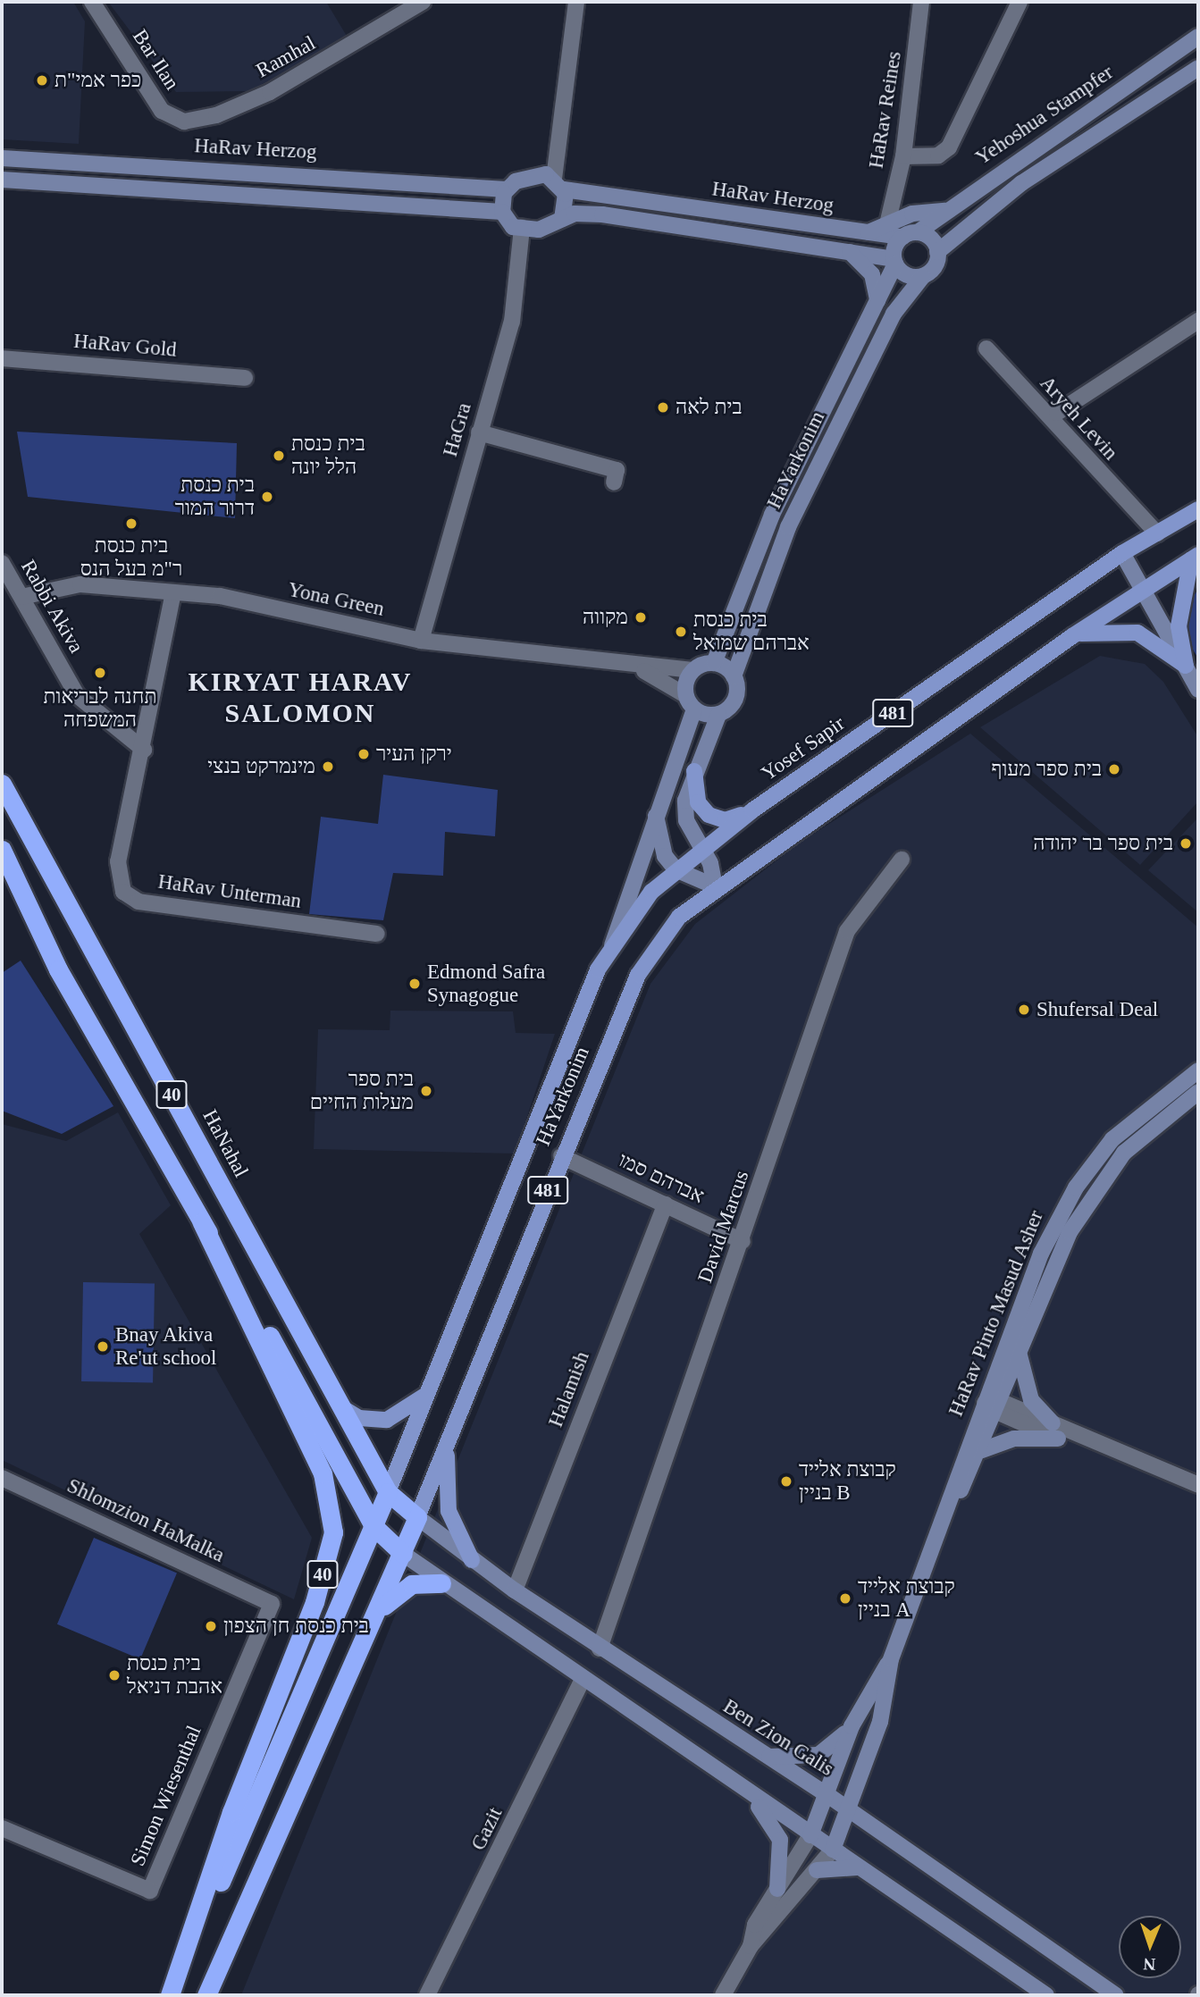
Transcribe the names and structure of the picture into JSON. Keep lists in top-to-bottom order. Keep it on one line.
{"streets":{"highway":["40","HaNahal"],"main road":["HaYarkonim","481","Yosef Sapir"],"street":["Ramhal","Bar Ilan","HaRav Reines","Yehoshua Stampfer","HaRav Herzog","HaRav Gold","Aryeh Levin","HaGra","Yona Green","Rabbi Akiva","HaRav Unterman","אברהם סמו","David Marcus","HaRav Pinto Masud Asher","Halamish","Shlomzion HaMalka","Ben Zion Galis","Simon Wiesenthal","Gazit"]},"crossings":[["Ramhal","Bar Ilan"],["Yehoshua Stampfer","HaRav Herzog"],["Yehoshua Stampfer","HaYarkonim"],["HaRav Herzog","HaGra"],["HaRav Herzog","HaYarkonim"],["Aryeh Levin","Yosef Sapir"],["HaGra","Yona Green"],["HaYarkonim","Yona Green"],["HaYarkonim","481"],["HaYarkonim","Yosef Sapir"],["HaYarkonim","40"],["HaYarkonim","HaNahal"],["HaYarkonim","אברהם סמו"],["HaYarkonim","Ben Zion Galis"],["Yona Green","Rabbi Akiva"],["Yona Green","HaRav Unterman"],["Rabbi Akiva","HaRav Unterman"],["40","HaNahal"],["HaNahal","Ben Zion Galis"],["אברהם סמו","David Marcus"],["אברהם סמו","Halamish"],["David Marcus","Ben Zion Galis"],["HaRav Pinto Masud Asher","Ben Zion Galis"],["Halamish","Ben Zion Galis"],["Shlomzion HaMalka","Simon Wiesenthal"]],"districts":["KIRYAT HARAV SALOMON"],"places":["כפר אמי\"ת","בית לאה","בית כנסת הלל יונה","בית כנסת דרור המור","בית כנסת ר\"מ בעל הנס","מקווה","בית כנסת אברהם שמואל","תחנה לבריאות המשפחה","ירקן העיר","מינמרקט בנצי","בית ספר מעוף","בית ספר בר יהודה","Edmond Safra Synagogue","Shufersal Deal","בית ספר מעלות החיים","Bnay Akiva Re'ut school","קבוצת אלייד בניין B","קבוצת אלייד בניין A","בית כנסת חן הצפון","בית כנסת אהבת דניאל"],"north":"bottom"}
